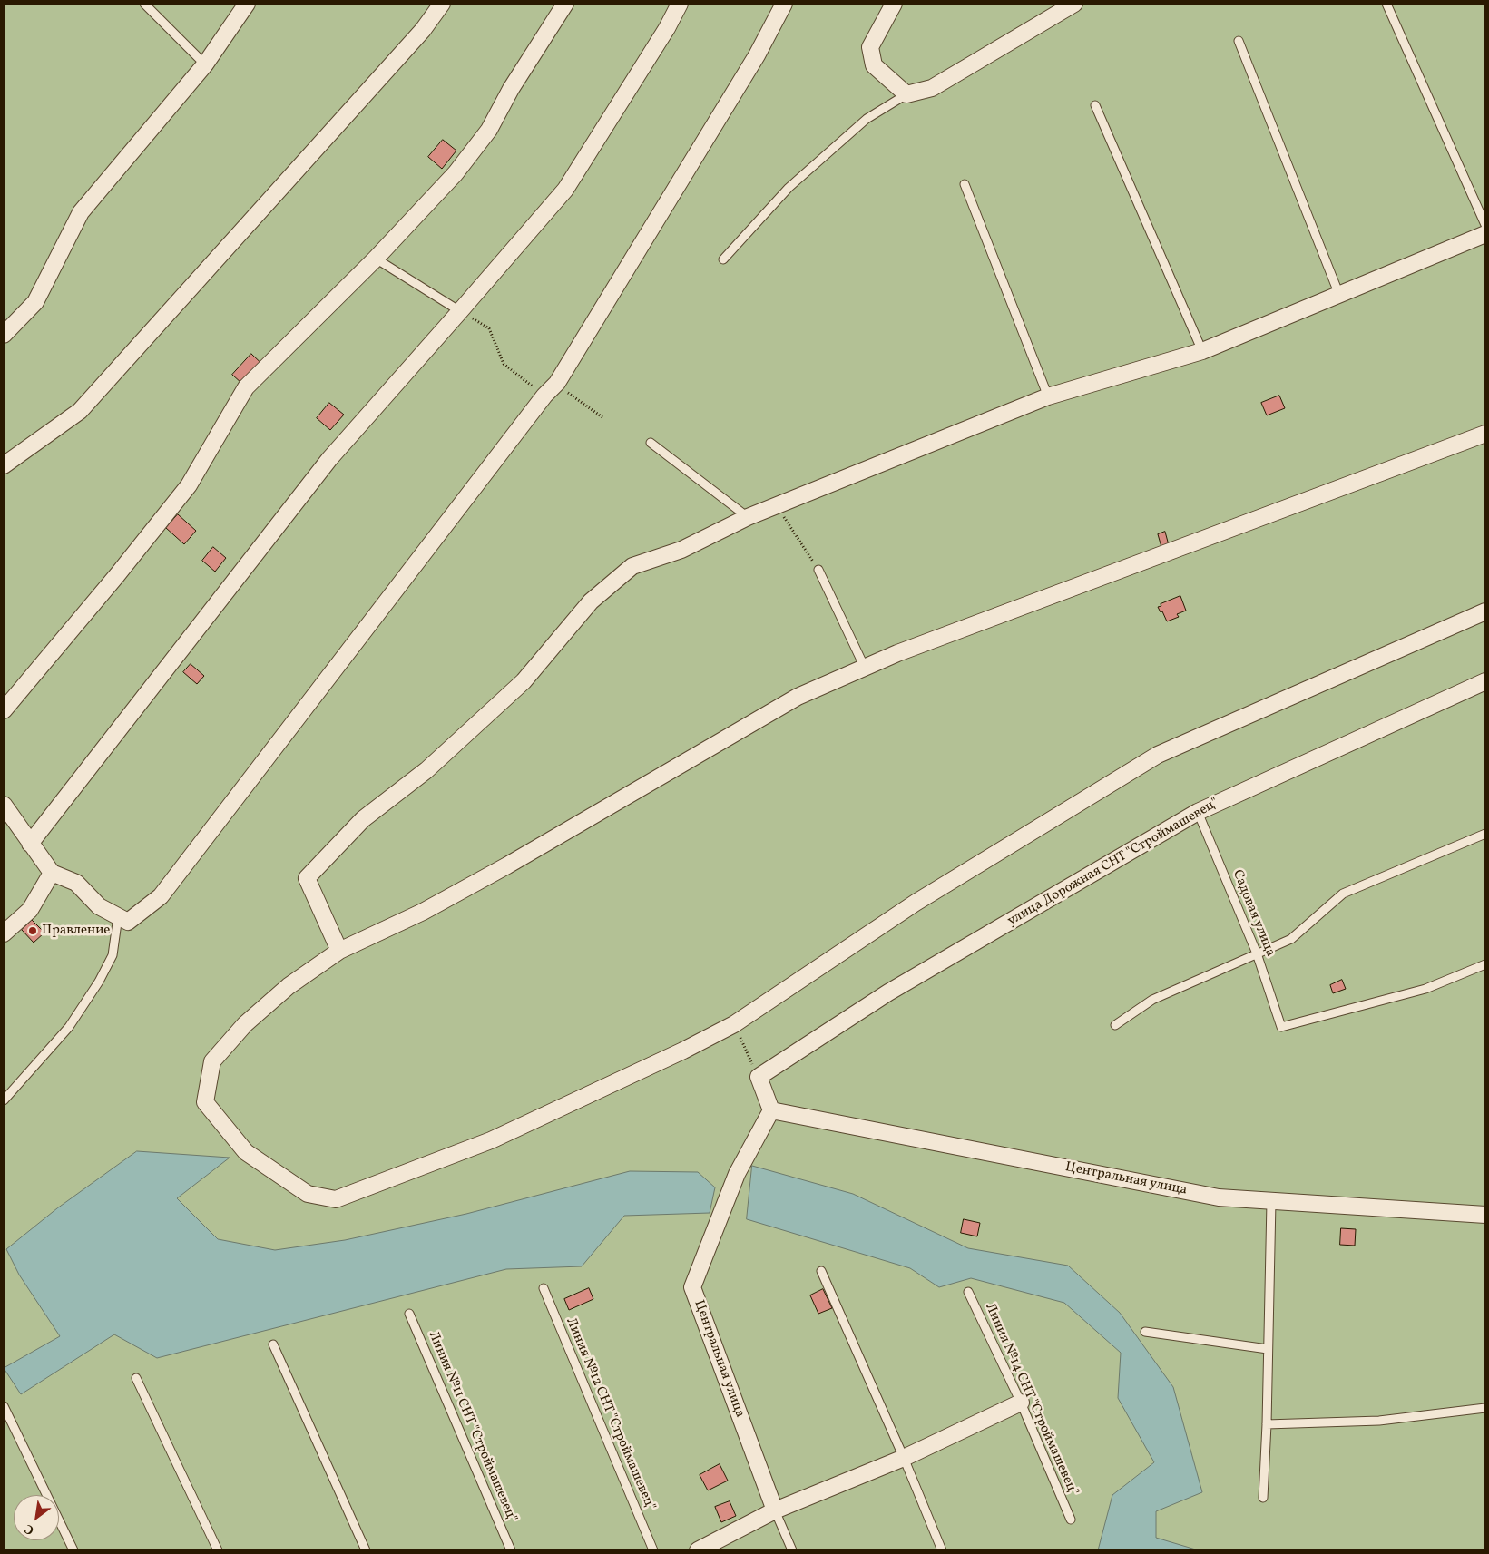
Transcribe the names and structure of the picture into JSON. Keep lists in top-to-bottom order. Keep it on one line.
{"streets":{"street":["улица Дорожная СНТ \"Строймашевец\"","Центральная улица"],"lane":["Садовая улица","Линия №14 СНТ \"Строймашевец\"","Линия №12 СНТ \"Строймашевец\"","Линия №11 СНТ \"Строймашевец\""]},"crossings":[["улица Дорожная СНТ \"Строймашевец\"","Садовая улица"]],"places":["Правление"],"north":"bottom left"}
